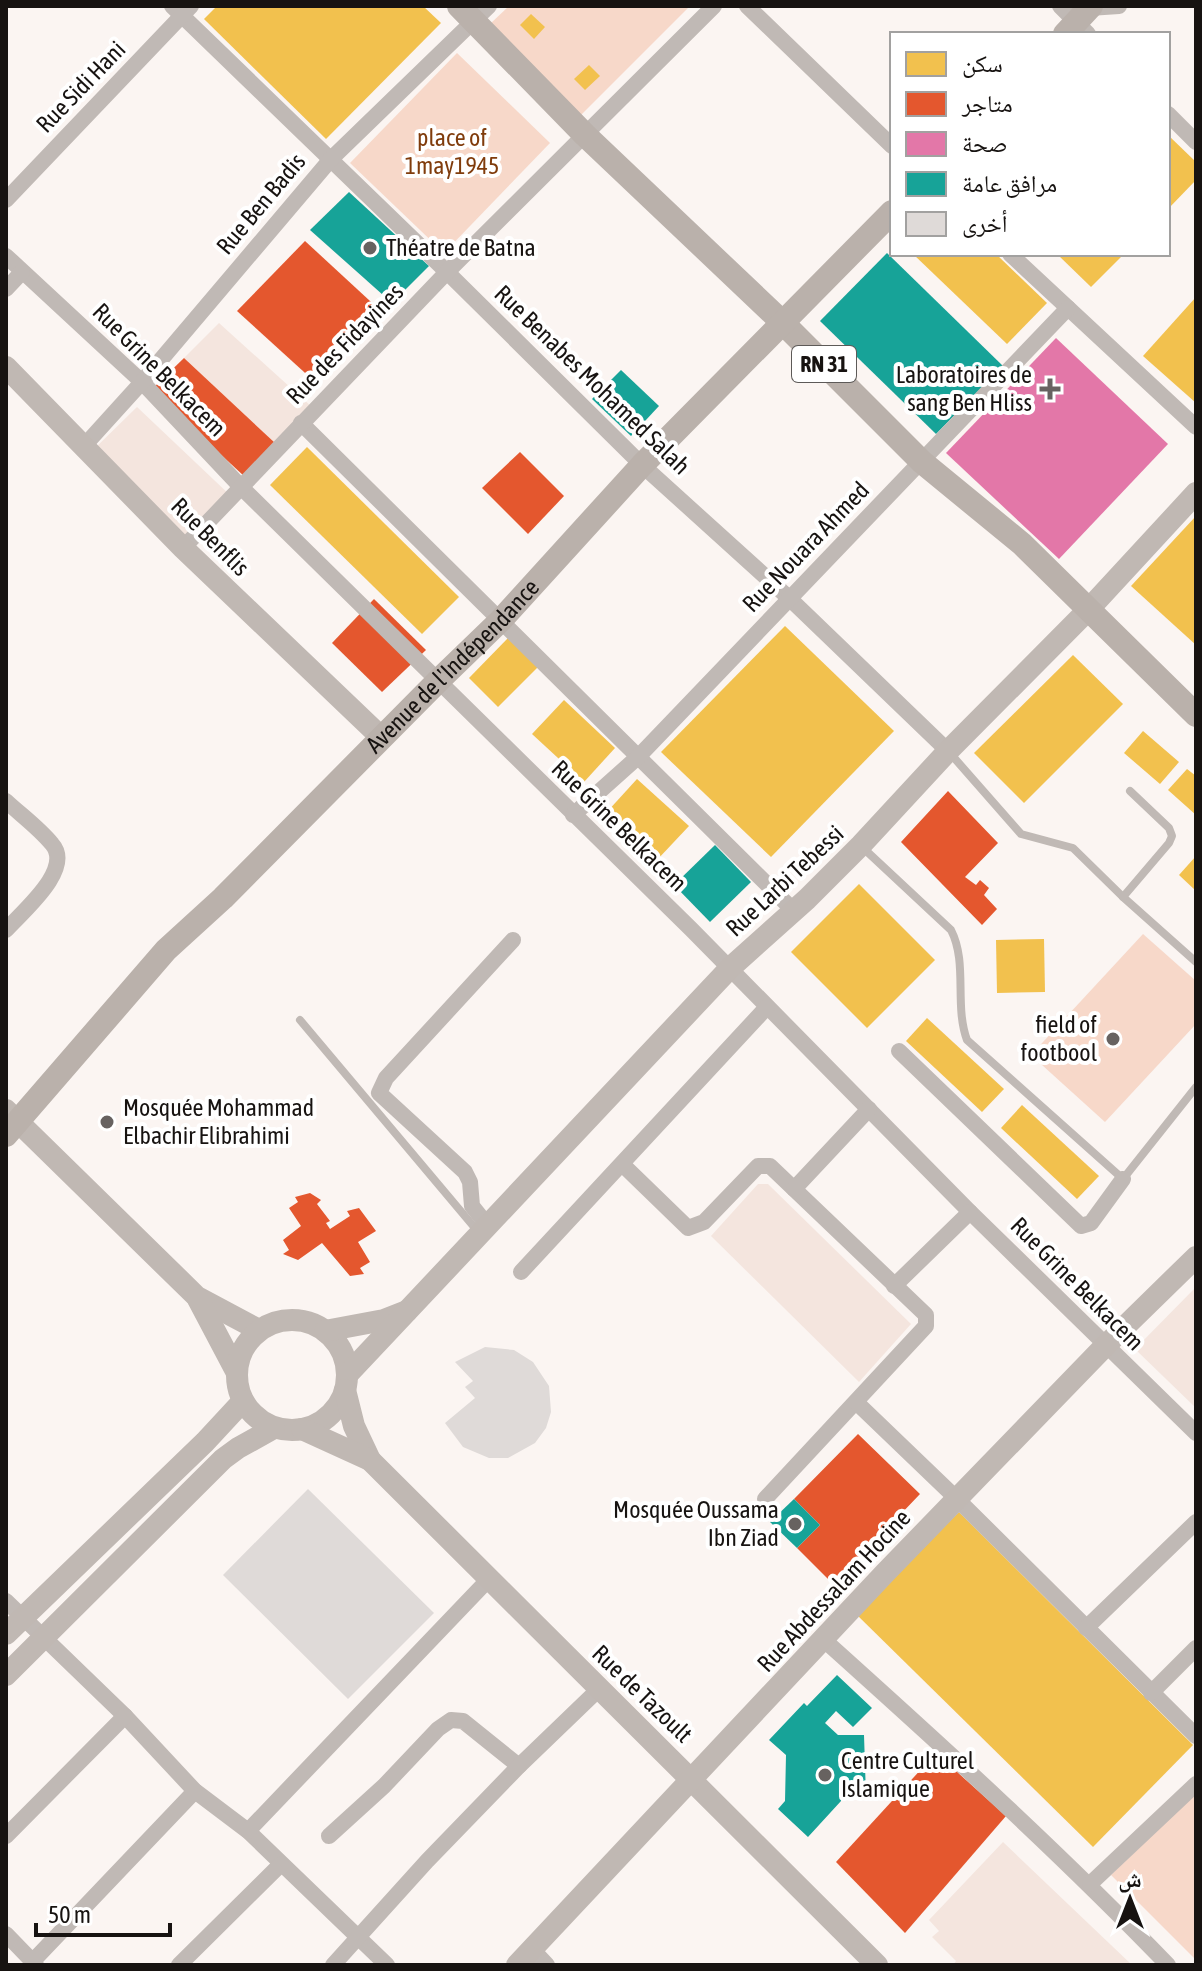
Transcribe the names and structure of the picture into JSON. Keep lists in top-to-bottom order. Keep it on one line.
{"streets":{"main road":["RN 31","Rue Benflis","Avenue de l'Indépendance","Rue Larbi Tebessi","Rue Abdessalam Hocine","Rue de Tazoult"],"street":["Rue Sidi Hani","Rue Ben Badis","Rue des Fidayines","Rue Grine Belkacem","Rue Benabes Mohamed Salah","Rue Nouara Ahmed"]},"crossings":[["Rue Sidi Hani","Rue Benabes Mohamed Salah"],["Rue Ben Badis","RN 31"],["Rue Ben Badis","Rue Grine Belkacem"],["Rue Ben Badis","Rue Benabes Mohamed Salah"],["Rue Ben Badis","Rue Benflis"],["Rue des Fidayines","RN 31"],["Rue des Fidayines","Rue Grine Belkacem"],["Rue des Fidayines","Rue Benabes Mohamed Salah"],["Rue des Fidayines","Rue Benflis"],["RN 31","Rue Nouara Ahmed"],["RN 31","Avenue de l'Indépendance"],["RN 31","Rue Larbi Tebessi"],["Rue Grine Belkacem","Rue Nouara Ahmed"],["Rue Grine Belkacem","Avenue de l'Indépendance"],["Rue Grine Belkacem","Rue Larbi Tebessi"],["Rue Grine Belkacem","Rue Abdessalam Hocine"],["Rue Benabes Mohamed Salah","Rue Nouara Ahmed"],["Rue Benabes Mohamed Salah","Avenue de l'Indépendance"],["Rue Benabes Mohamed Salah","Rue Larbi Tebessi"],["Rue Benflis","Avenue de l'Indépendance"],["Rue Larbi Tebessi","Rue de Tazoult"],["Rue Abdessalam Hocine","Rue de Tazoult"]],"parks":["place of 1may1945"],"places":{"other":["Théatre de Batna","field of footbool","Mosquée Mohammad Elbachir Elibrahimi","Mosquée Oussama Ibn Ziad","Centre Culturel Islamique"],"health":["Laboratoires de sang Ben Hliss"]},"legend":["سكن","متاجر","صحة","مرافق عامة","أخرى"],"scale_bar":"50 m","north":"top"}
